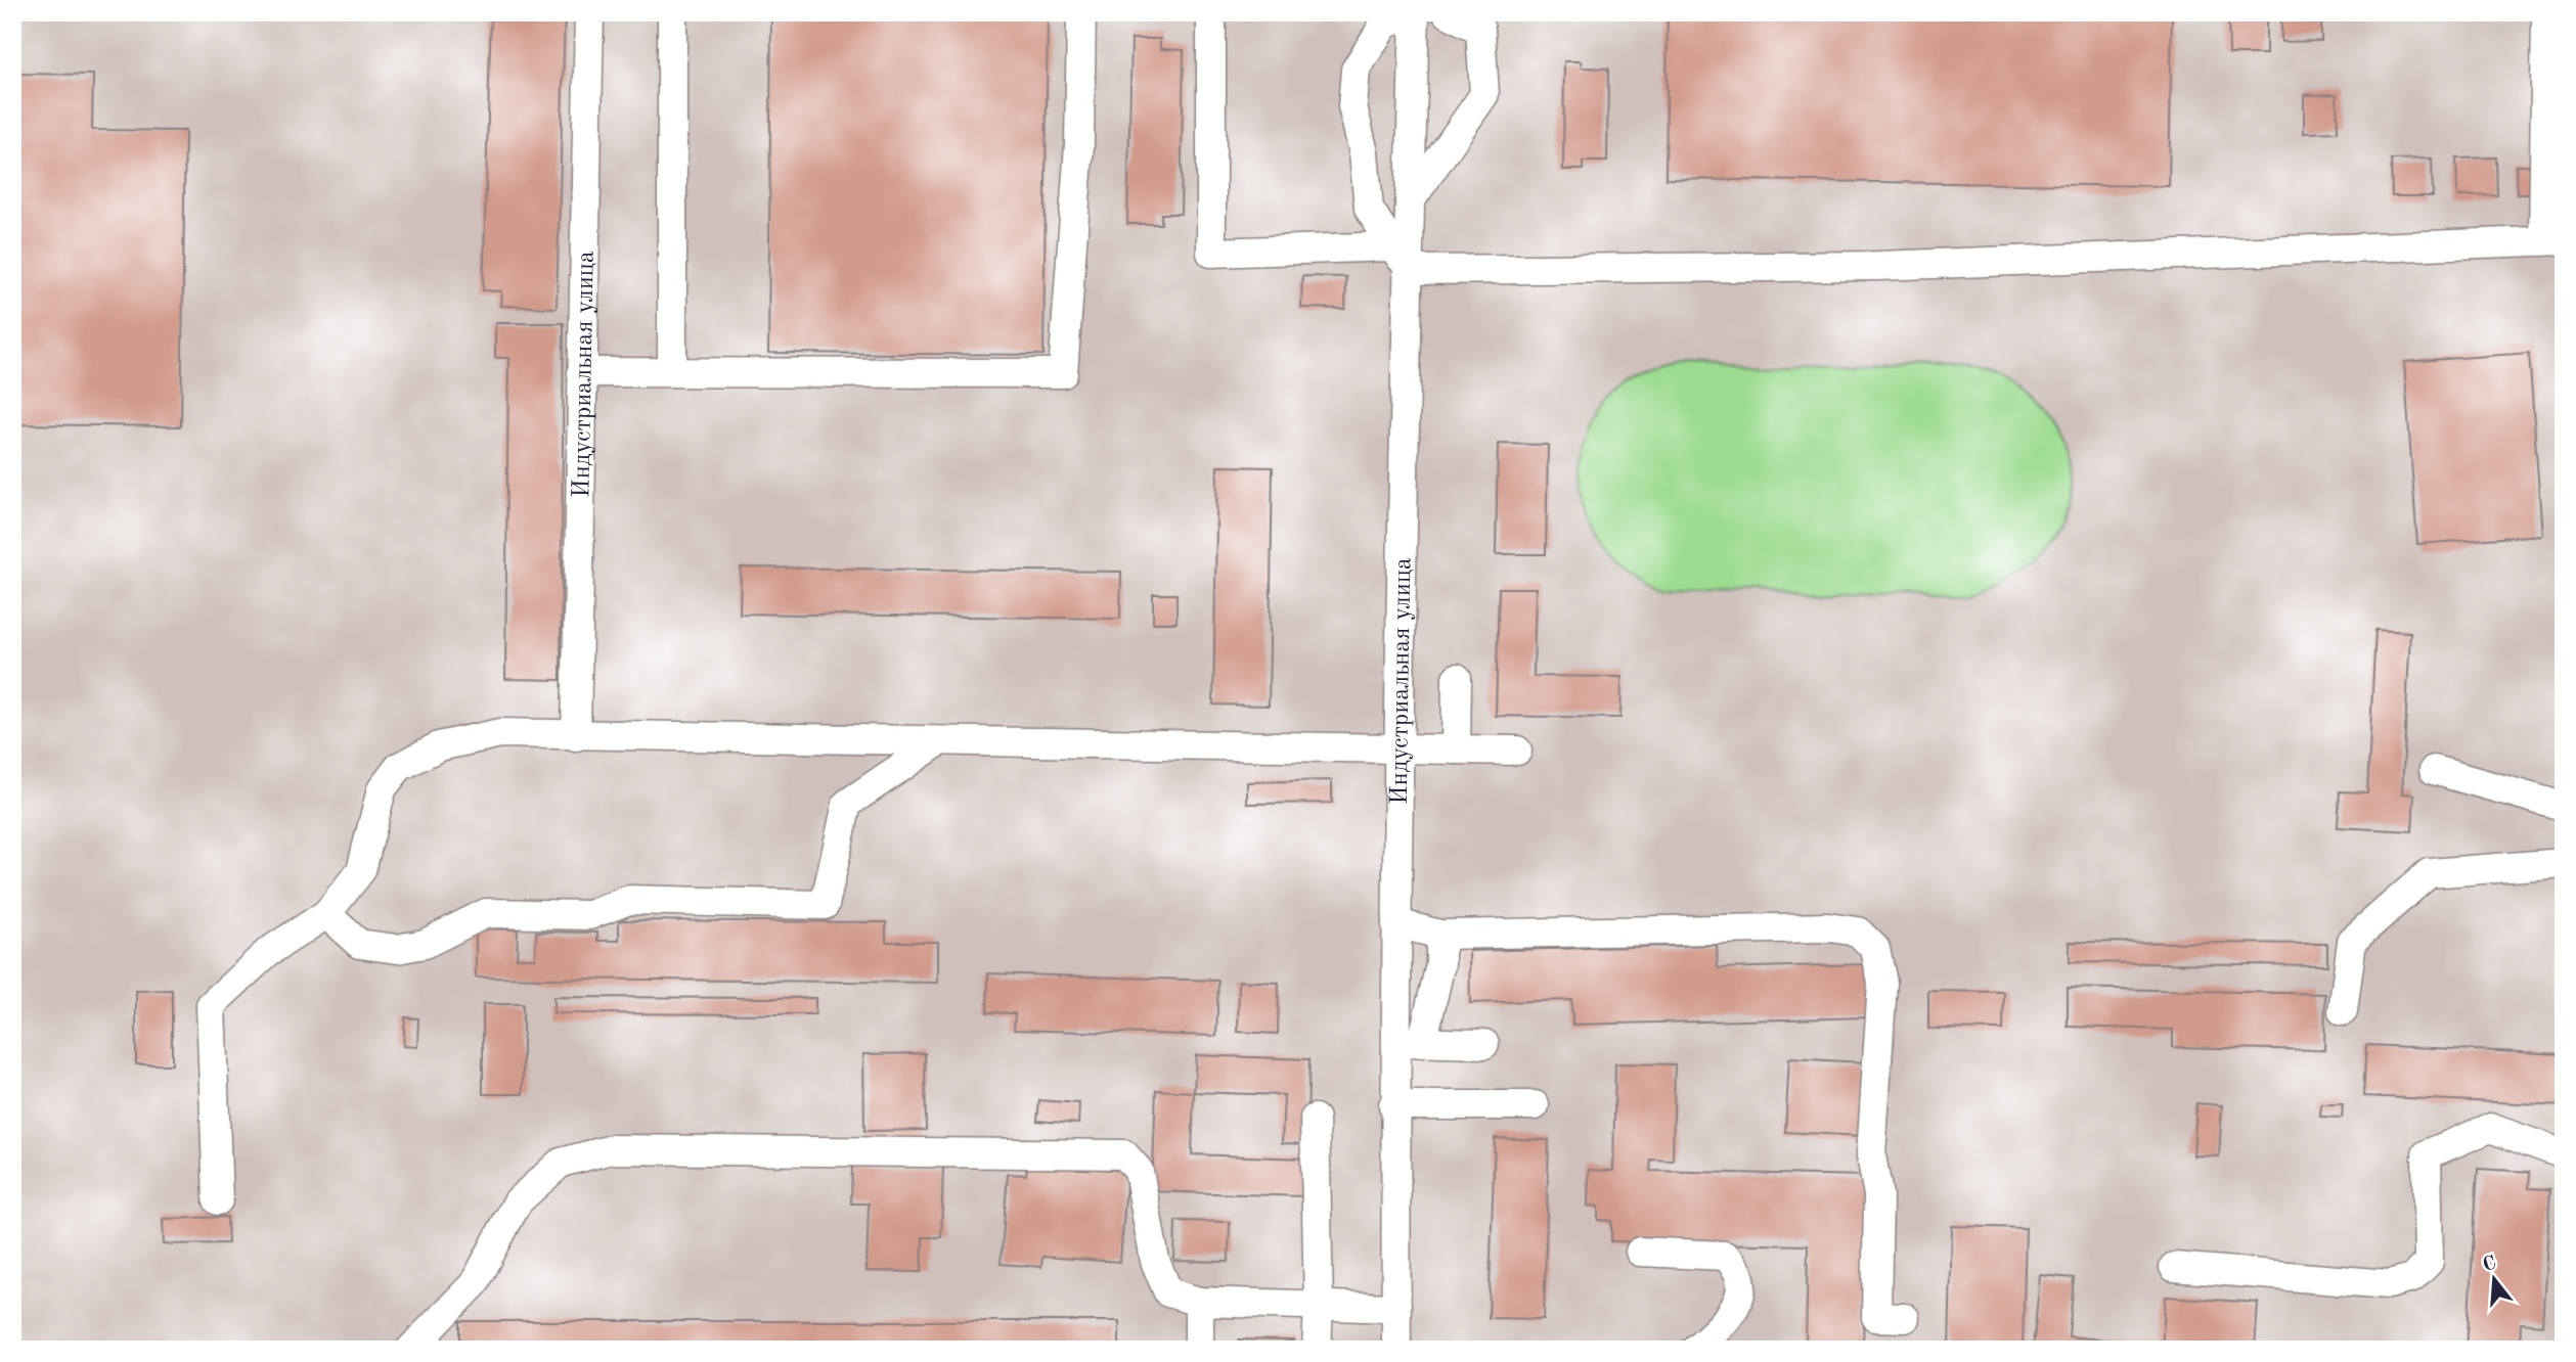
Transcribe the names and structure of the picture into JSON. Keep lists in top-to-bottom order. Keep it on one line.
{"streets":{"street":["Индустриальная улица"]},"north":"top"}
